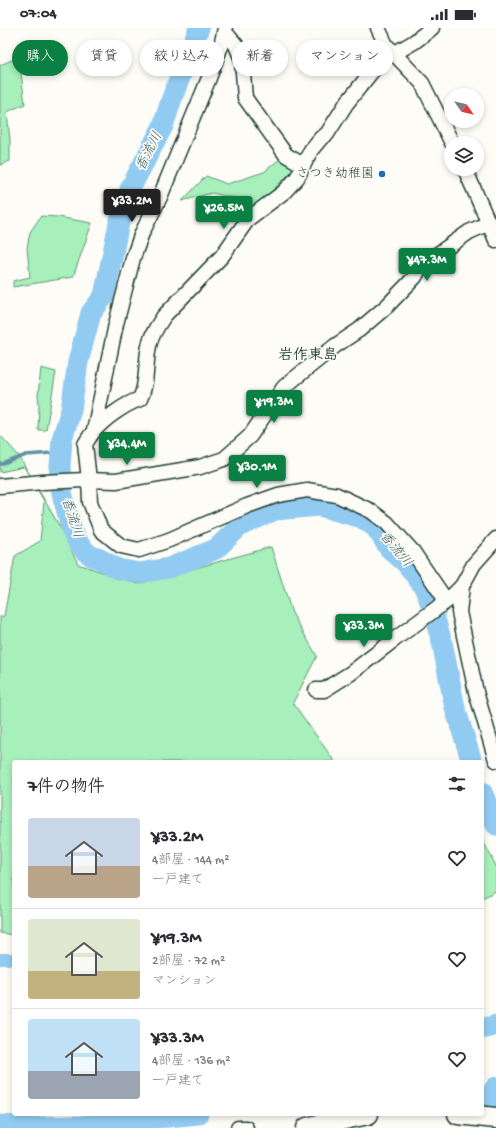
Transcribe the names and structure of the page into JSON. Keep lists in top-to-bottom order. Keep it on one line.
{"districts":["岩作東島"],"water":["香流川"],"places":["さつき幼稚園"],"north":"bottom right","page":{"status":"07:04","chip":["購入","賃貸","絞り込み","新着","マンション"],"price":["¥33.2M","¥26.5M","¥47.3M","¥19.3M","¥34.4M","¥30.1M","¥33.3M"],"heading":"7件の物件","list":[{"name":"¥33.2M","note":"4部屋 · 144 m² · 一戸建て"},{"name":"¥19.3M","note":"2部屋 · 72 m² · マンション"},{"name":"¥33.3M","note":"4部屋 · 136 m² · 一戸建て"}]}}
